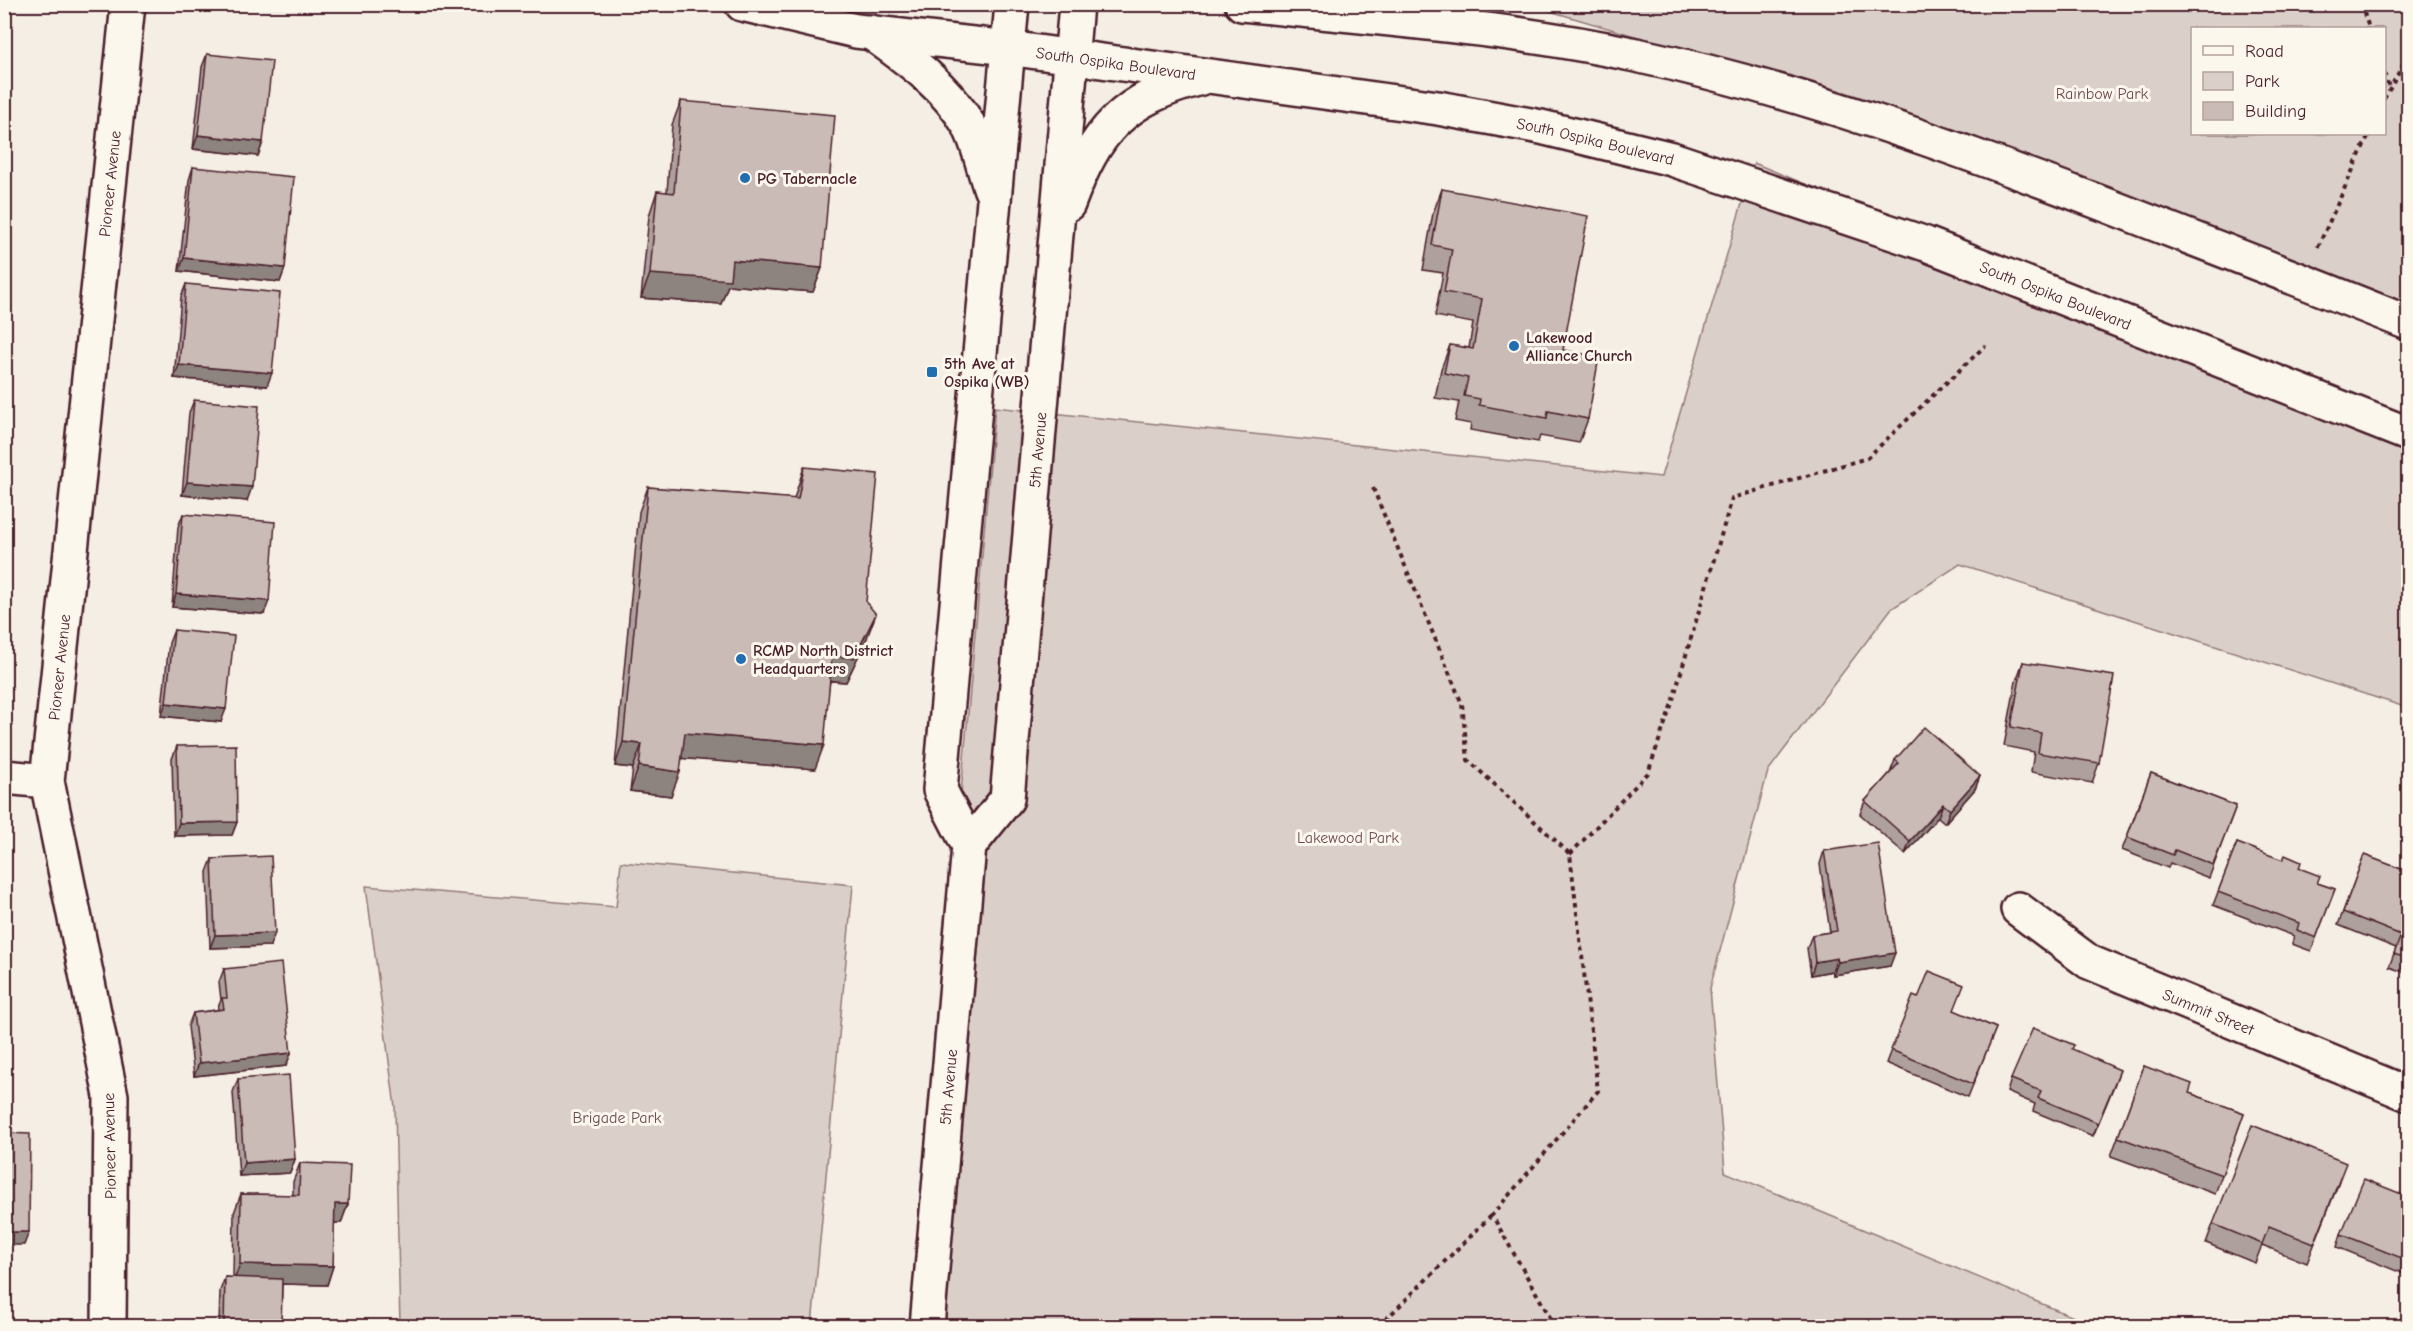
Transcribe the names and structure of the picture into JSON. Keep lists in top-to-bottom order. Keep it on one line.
{"streets":{"main road":["South Ospika Boulevard","Pioneer Avenue","5th Avenue","Summit Street"]},"crossings":[["South Ospika Boulevard","5th Avenue"]],"parks":["Rainbow Park","Lakewood Park","Brigade Park"],"places":{"other":["PG Tabernacle","Lakewood Alliance Church","RCMP North District Headquarters"],"transit":["5th Ave at Ospika (WB)"]},"legend":["Road","Park","Building"]}
